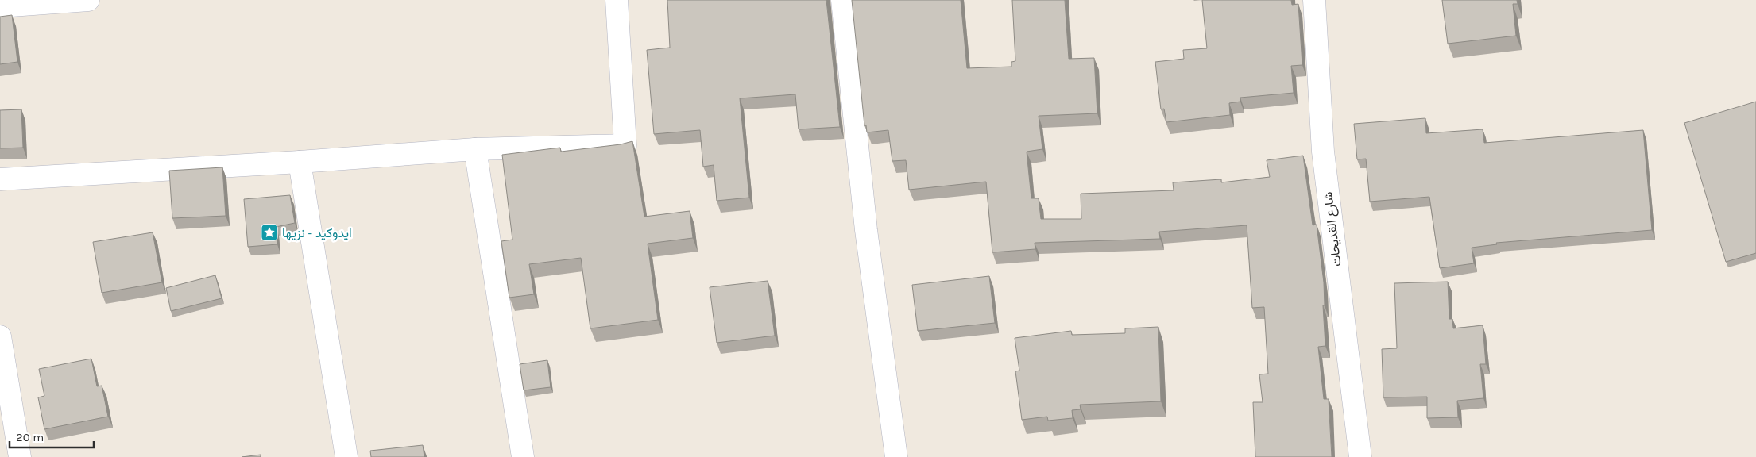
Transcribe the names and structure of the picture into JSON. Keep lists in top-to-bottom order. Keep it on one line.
{"streets":{"street":["شارع القديحات"]},"places":{"place":["ايدوكيد - نزيها"]},"scale_bar":"20 m"}
